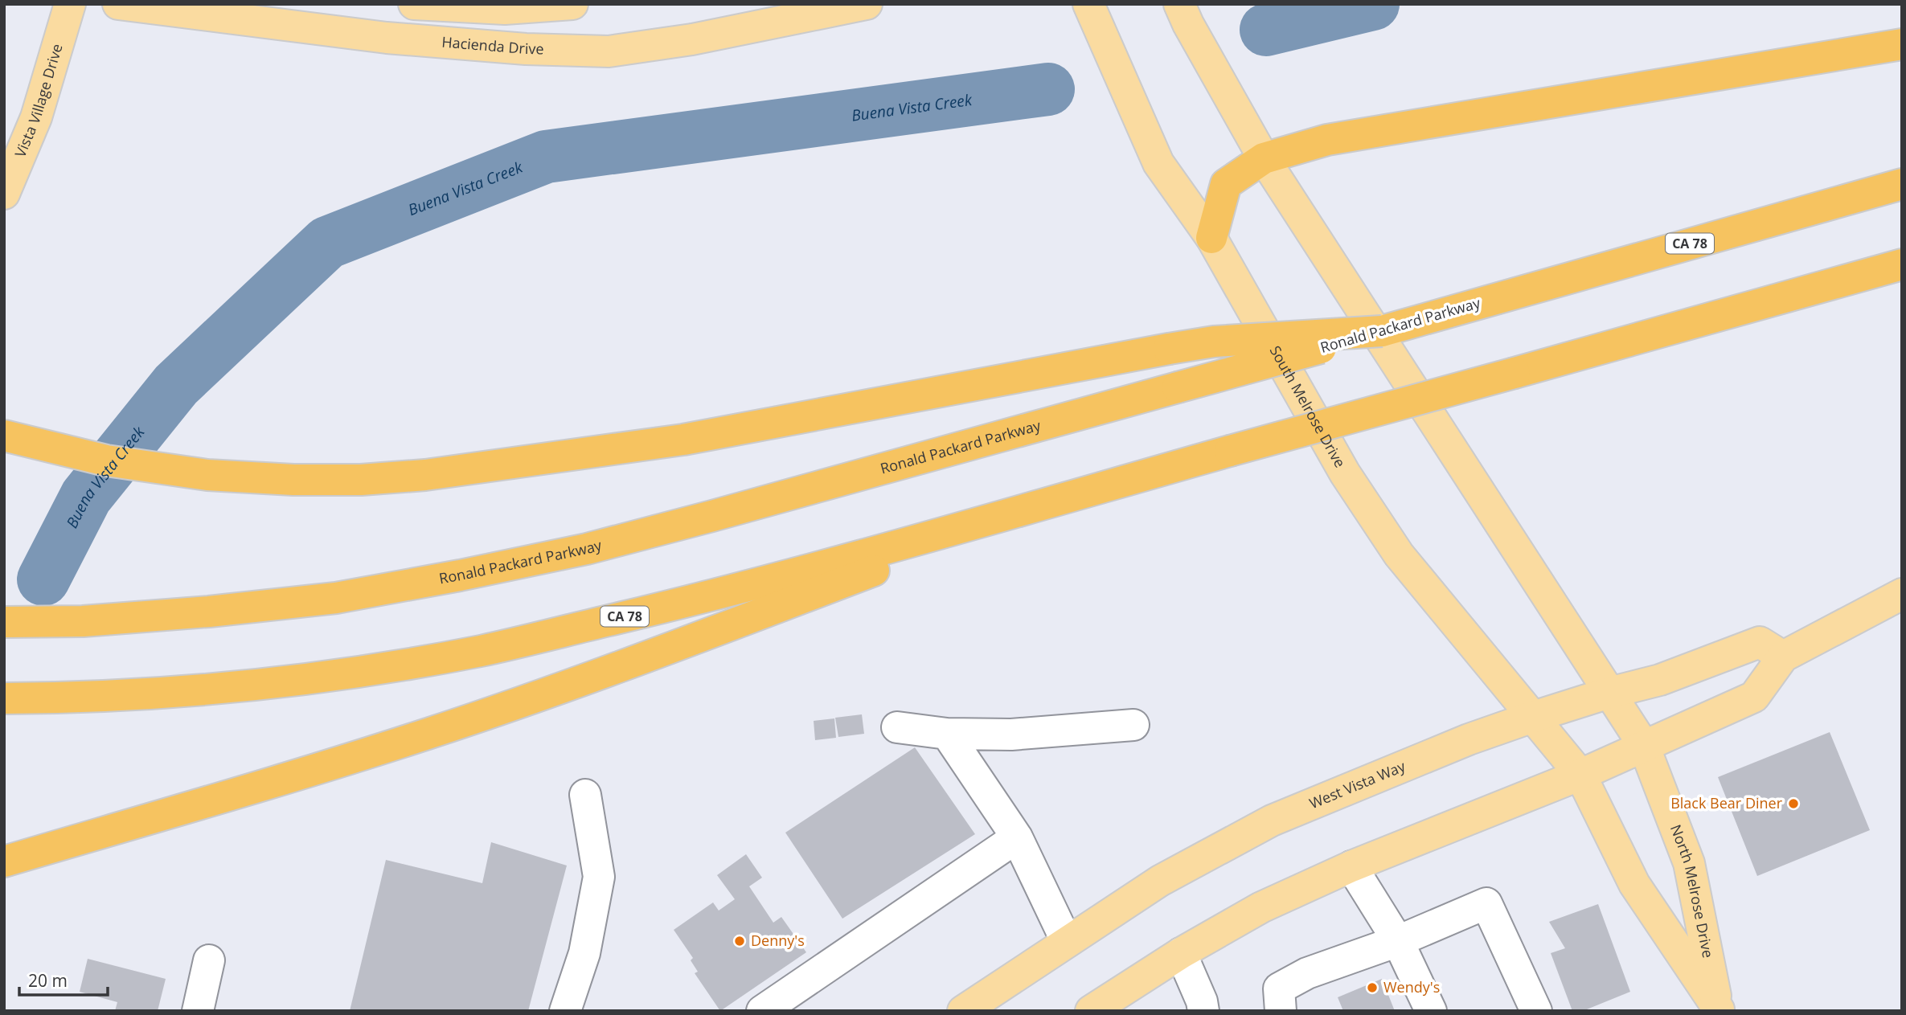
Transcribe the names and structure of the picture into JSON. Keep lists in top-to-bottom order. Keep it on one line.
{"streets":{"highway":["CA 78","Ronald Packard Parkway"],"main road":["Hacienda Drive","Vista Village Drive","South Melrose Drive","West Vista Way","North Melrose Drive"]},"crossings":[["South Melrose Drive","West Vista Way"],["South Melrose Drive","North Melrose Drive"]],"water":["Buena Vista Creek"],"places":["Black Bear Diner","Denny's","Wendy's"],"scale_bar":"20 m"}
